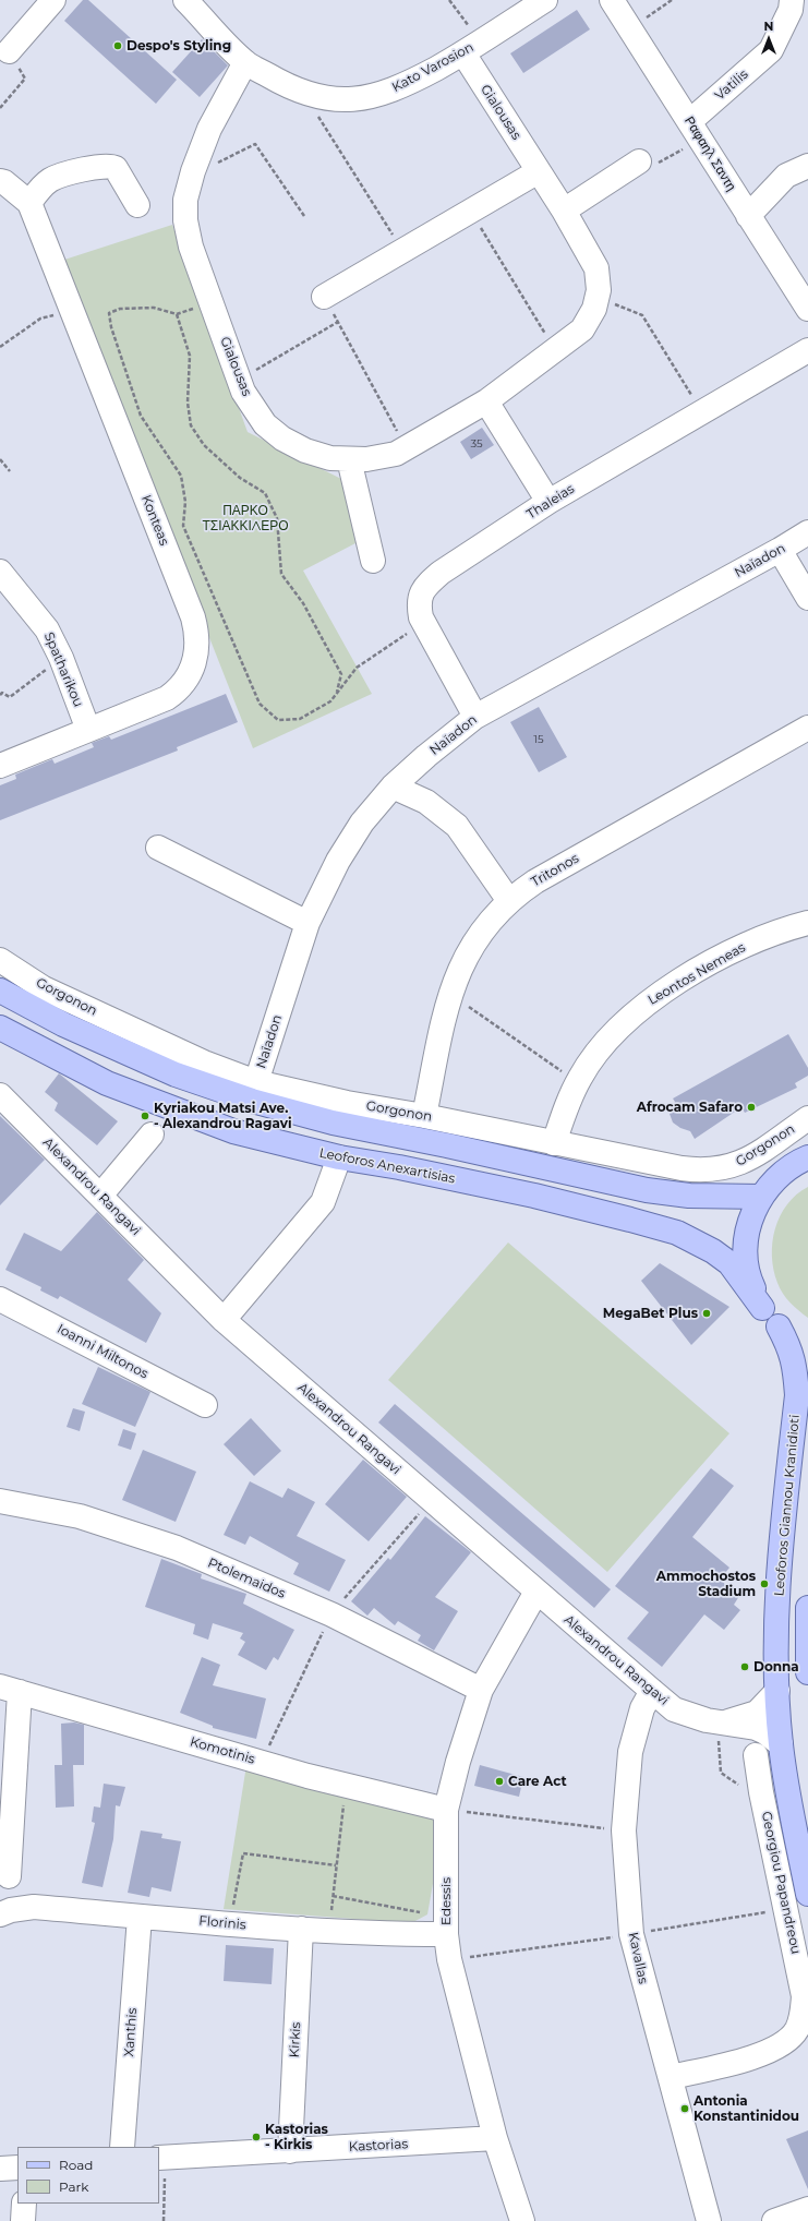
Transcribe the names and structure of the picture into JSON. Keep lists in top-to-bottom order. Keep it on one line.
{"streets":{"main road":["Leoforos Anexartisias","Leoforos Giannou Kranidioti"],"street":["Kato Varosion","Vatilis","Gialousas","Ραφαηλ Σαντη","Thaleias","Konteas","Naïadon","Spatharikou","Tritonos","Leontos Nemeas","Gorgonon","Alexandrou Rangavi","Ioanni Miltonos","Ptolemaidos","Komotinis","Georgiou Papandreou","Edessis","Florinis","Kavallas","Xanthis","Kirkis","Kastorias"]},"crossings":[["Kato Varosion","Gialousas"],["Vatilis","Ραφαηλ Σαντη"],["Thaleias","Naïadon"],["Konteas","Spatharikou"],["Naïadon","Gorgonon"],["Tritonos","Gorgonon"],["Leontos Nemeas","Gorgonon"],["Alexandrou Rangavi","Leoforos Giannou Kranidioti"],["Alexandrou Rangavi","Edessis"],["Alexandrou Rangavi","Kavallas"],["Ptolemaidos","Edessis"],["Komotinis","Edessis"],["Georgiou Papandreou","Kavallas"],["Edessis","Florinis"],["Edessis","Kastorias"],["Florinis","Xanthis"],["Florinis","Kirkis"],["Kirkis","Kastorias"]],"parks":["ΠΑΡΚΟ ΤΣΙΑΚΚΙΛΕΡΟ"],"places":["Despo's Styling","Afrocam Safaro","Kyriakou Matsi Ave. - Alexandrou Ragavi","MegaBet Plus","Ammochostos Stadium","Donna","Care Act","Antonia Konstantinidou","Kastorias - Kirkis"],"house_numbers":["35","15"],"legend":["Road","Park"],"north":"top"}
